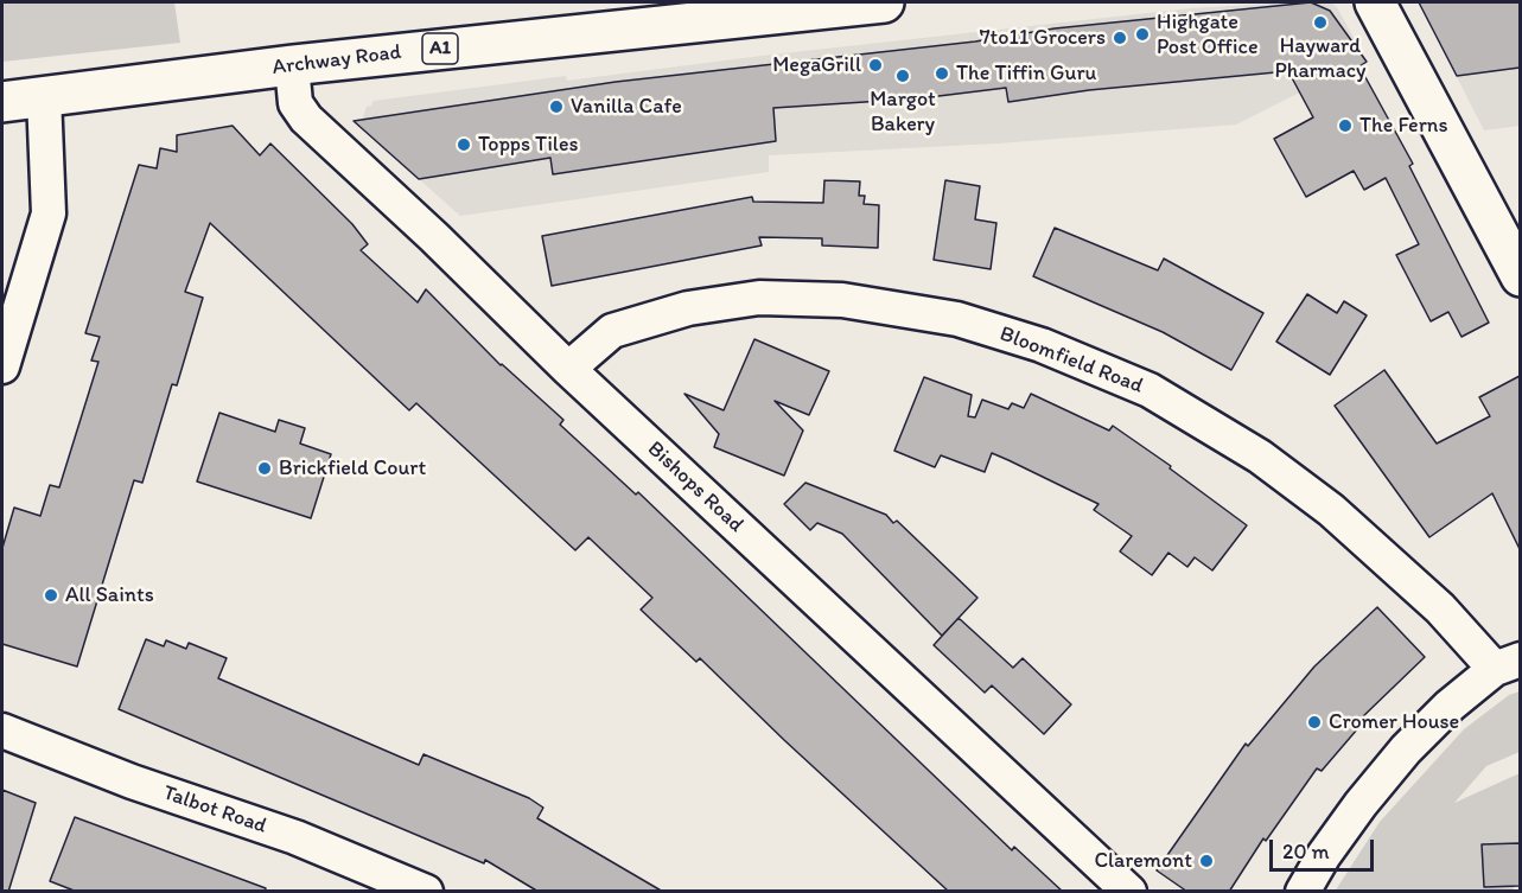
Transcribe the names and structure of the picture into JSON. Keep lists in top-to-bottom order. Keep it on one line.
{"streets":{"main road":["A1","Archway Road"],"street":["Bloomfield Road","Bishops Road","Talbot Road"]},"crossings":[["Archway Road","Bishops Road"],["Bloomfield Road","Bishops Road"]],"places":["Hayward Pharmacy","Highgate Post Office","7to11 Grocers","MegaGrill","The Tiffin Guru","Margot Bakery","Vanilla Cafe","The Ferns","Topps Tiles","Brickfield Court","All Saints","Cromer House","Claremont"],"scale_bar":"20 m"}
